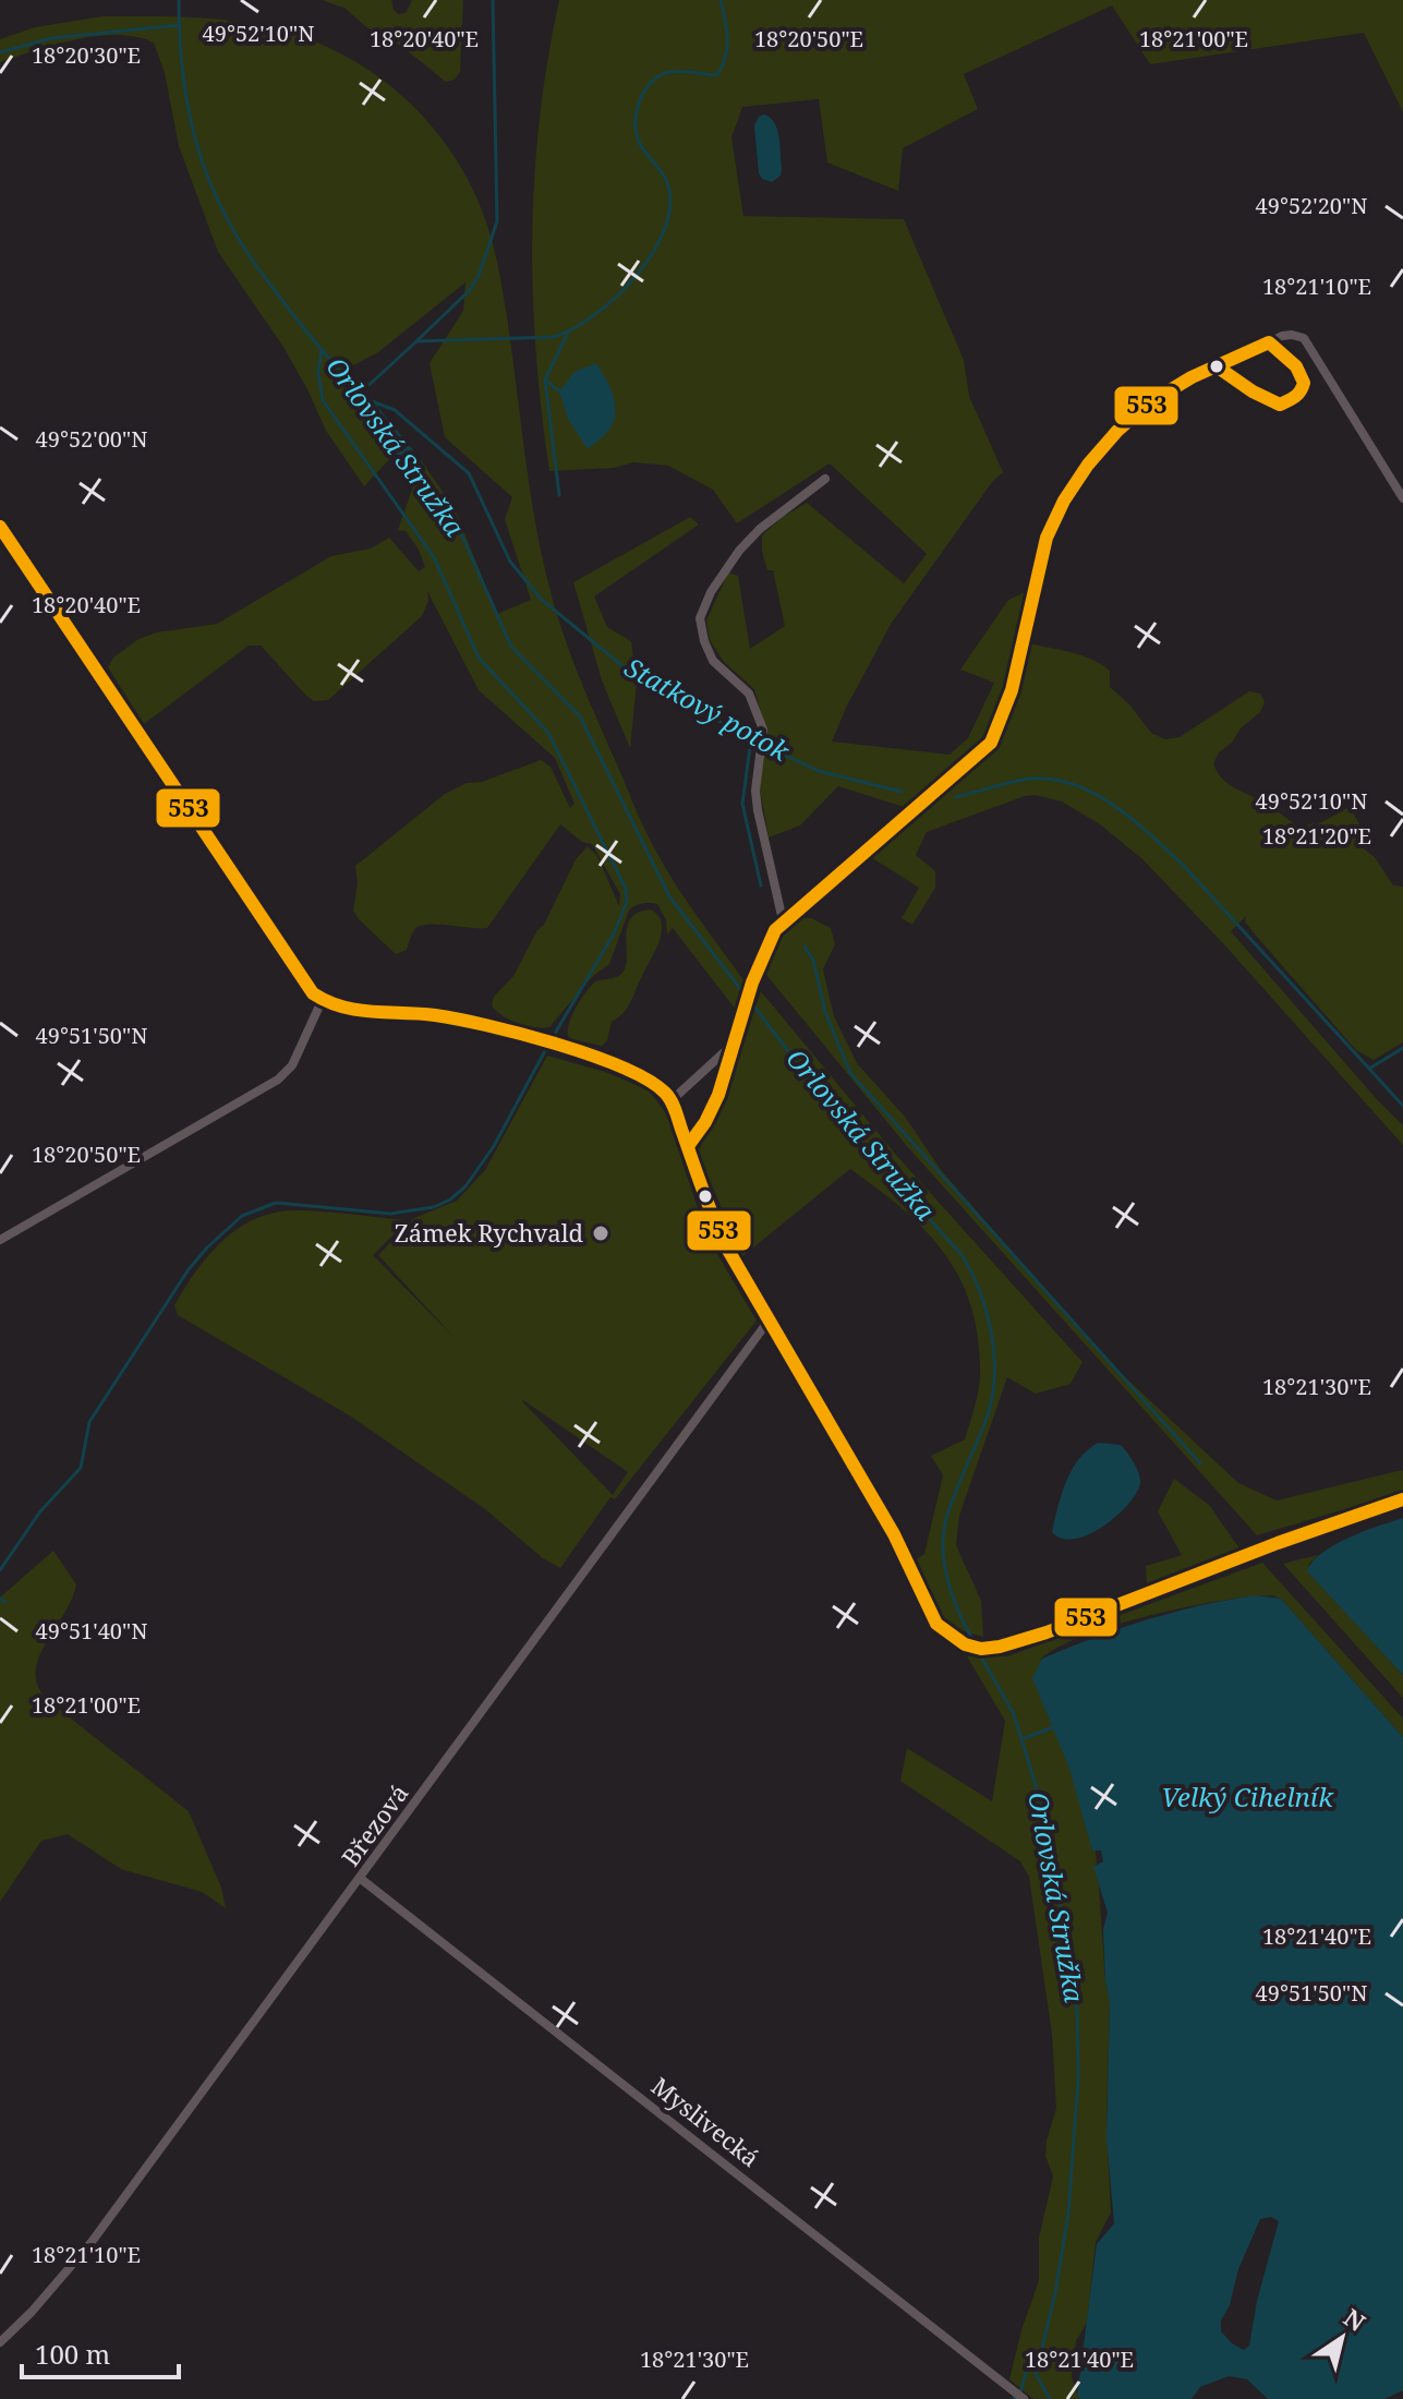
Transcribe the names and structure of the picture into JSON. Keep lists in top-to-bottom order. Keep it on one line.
{"streets":{"street":["Březová","Myslivecká"]},"crossings":[["Březová","Myslivecká"]],"water":["Orlovská Stružka","Statkový potok","Velký Cihelník"],"places":["Zámek Rychvald"],"lines":["transit line 553"],"scale_bar":"100 m","north":"top right","coordinates":["49°52'10\"N","18°20'40\"E","18°20'50\"E","18°21'00\"E","18°20'30\"E","49°52'20\"N","18°21'10\"E","49°52'00\"N","18°21'20\"E","49°51'50\"N","18°21'30\"E","49°51'40\"N","18°21'40\"E"]}
